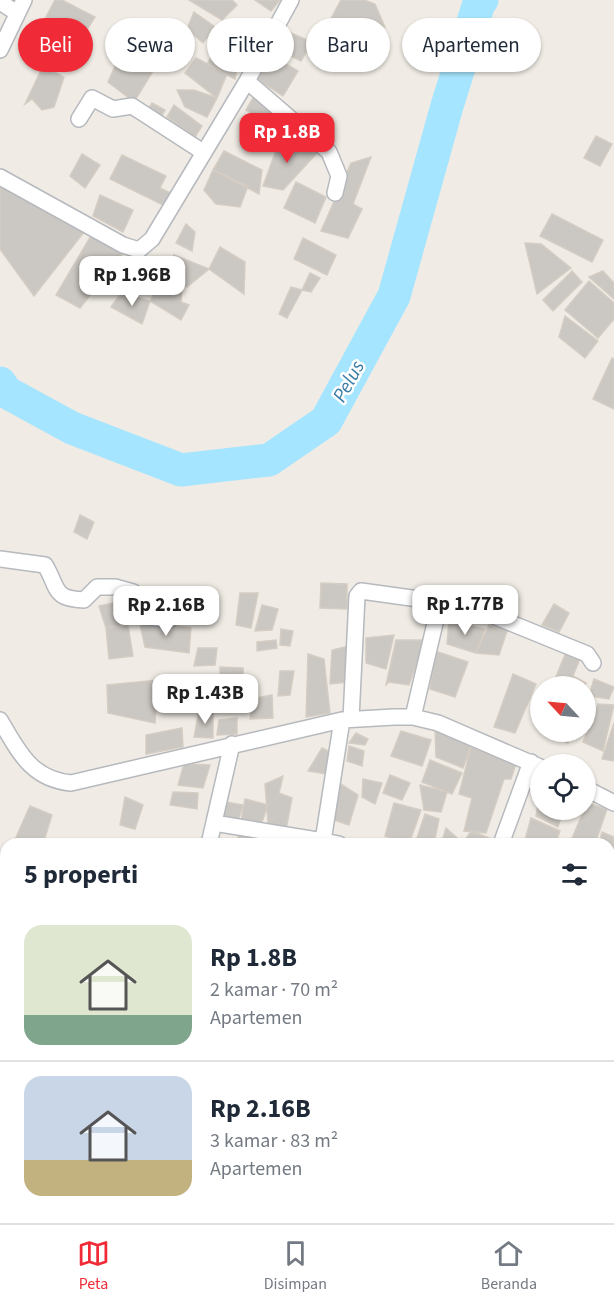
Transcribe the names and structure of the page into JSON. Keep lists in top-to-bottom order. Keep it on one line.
{"water":["Pelus"],"north":"top left","page":{"chip":["Beli","Sewa","Filter","Baru","Apartemen"],"price":["Rp 1.8B","Rp 1.96B","Rp 1.77B","Rp 2.16B","Rp 1.43B"],"heading":"5 properti","list":[{"name":"Rp 1.8B","note":"2 kamar · 70 m² · Apartemen"},{"name":"Rp 2.16B","note":"3 kamar · 83 m² · Apartemen"}],"tabs":["Peta","Disimpan","Beranda"]}}
